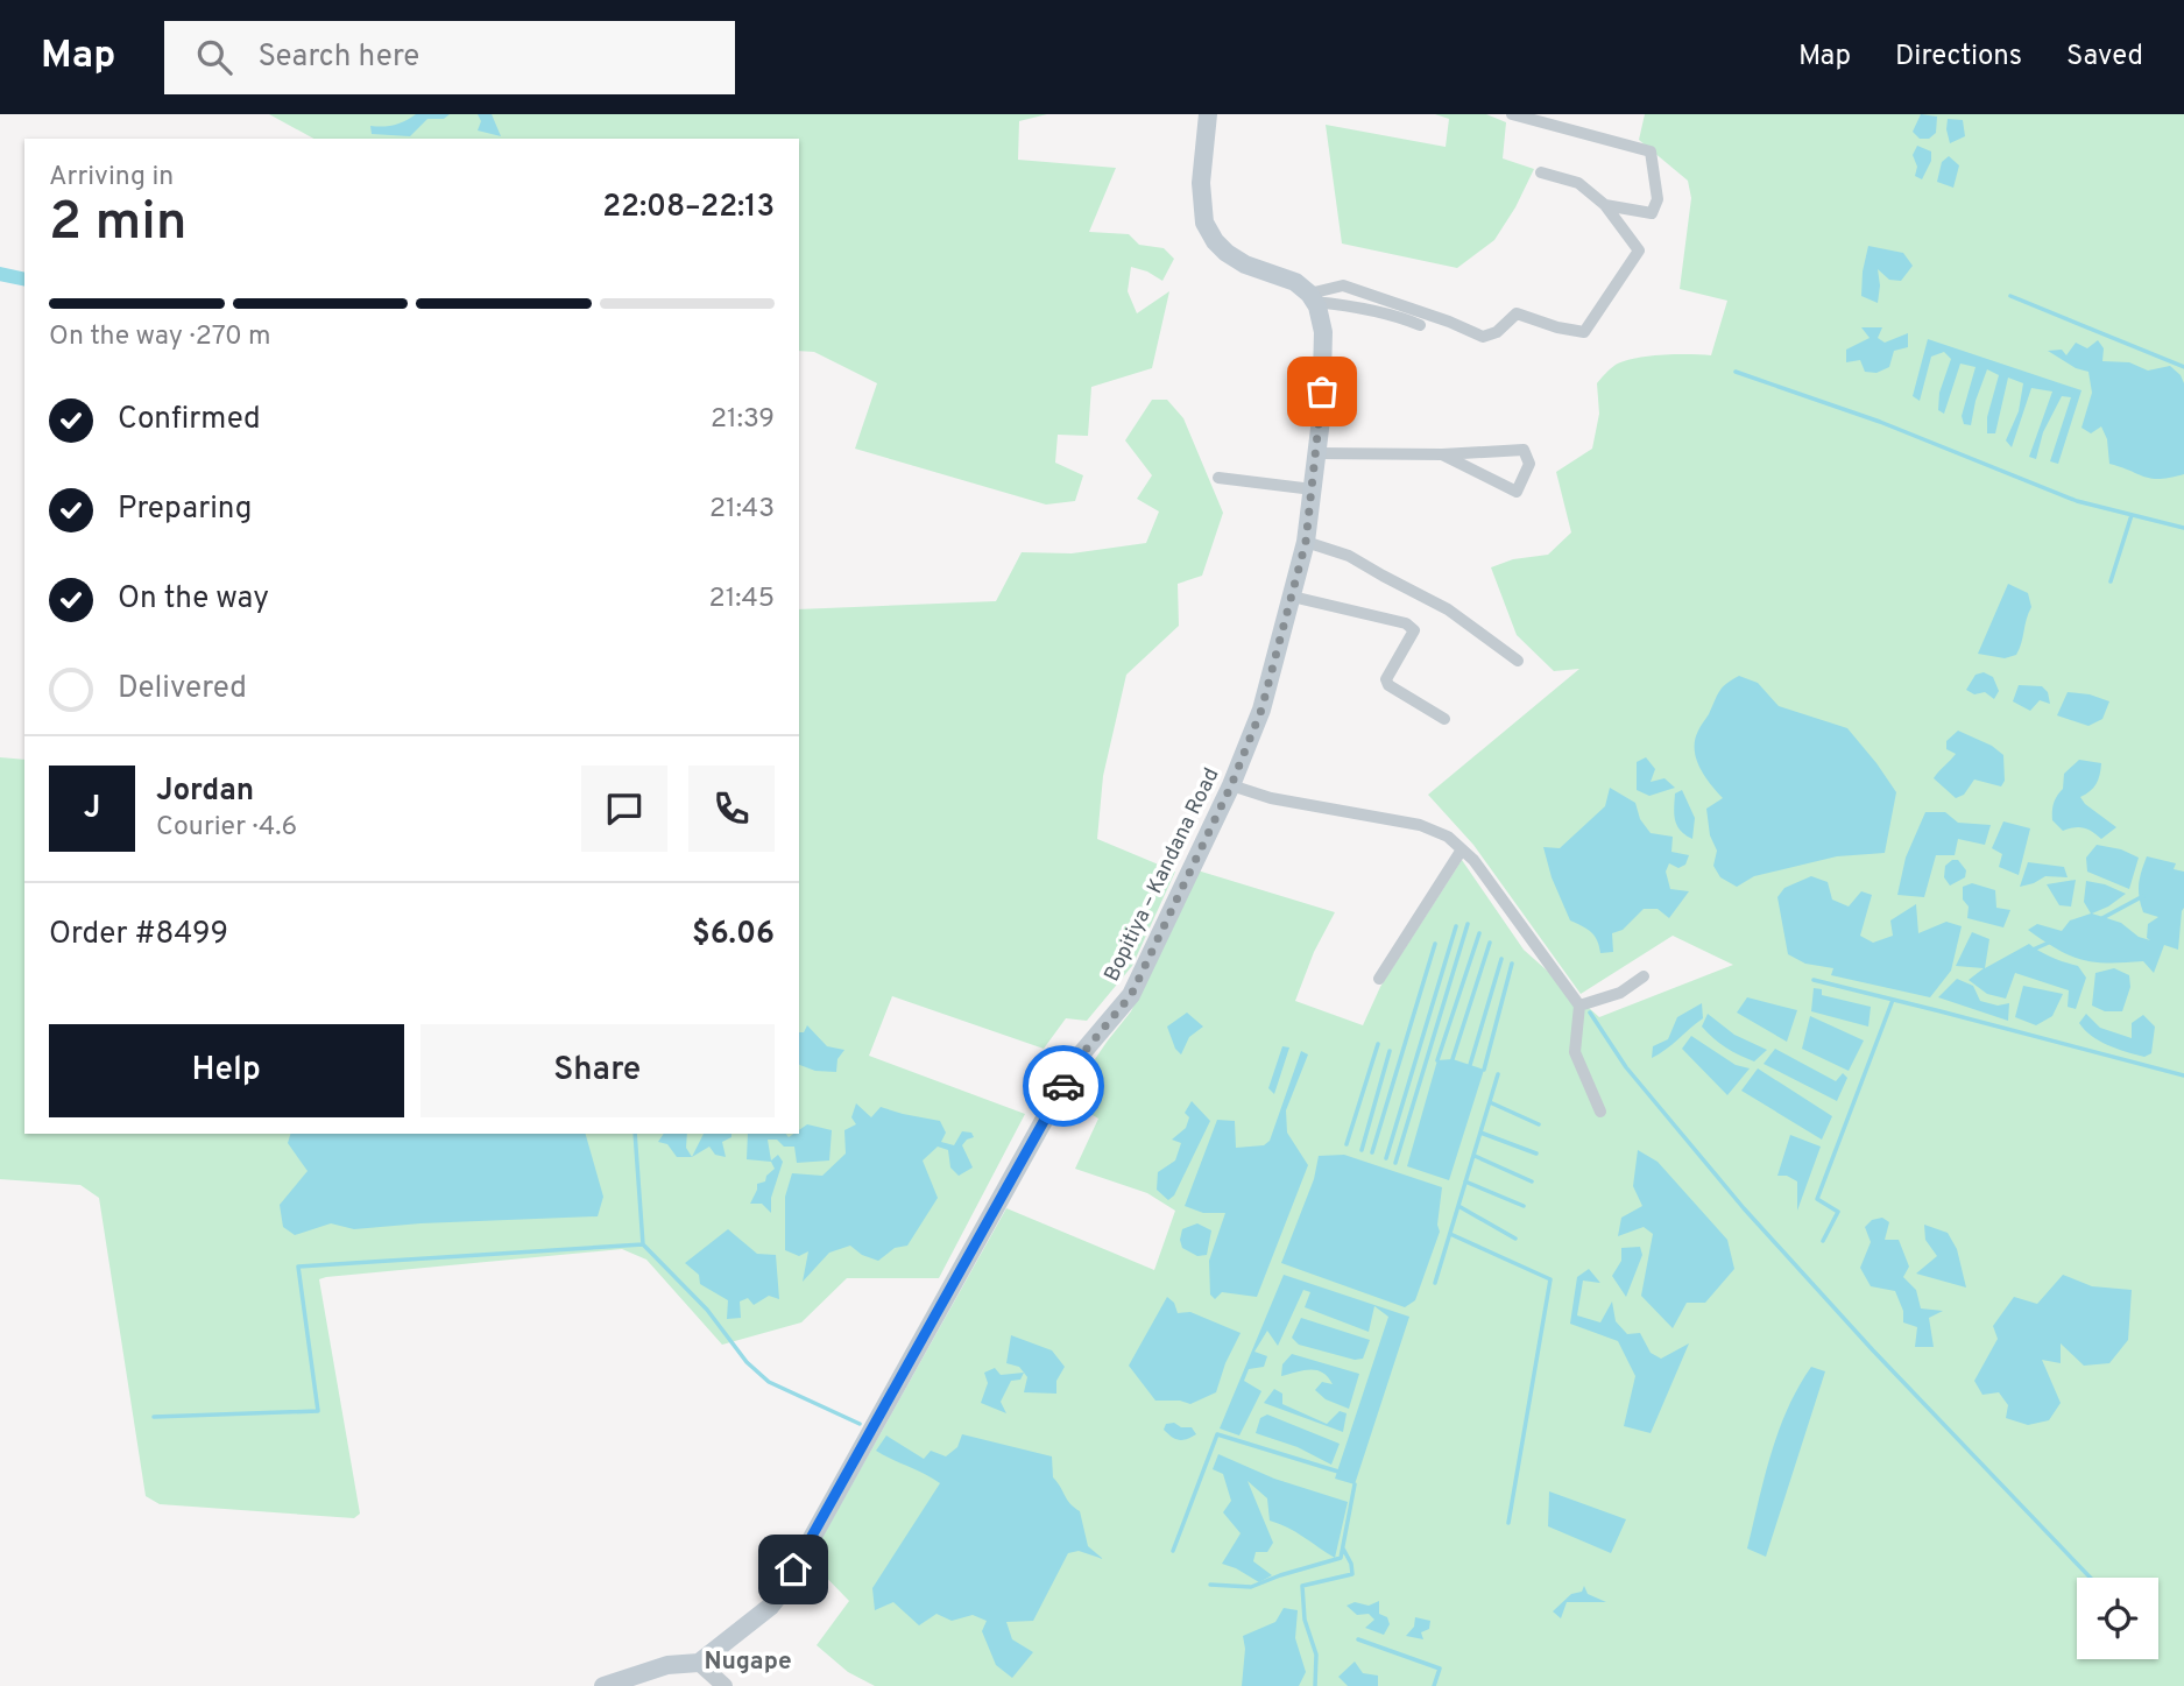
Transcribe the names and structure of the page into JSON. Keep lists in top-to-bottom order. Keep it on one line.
{"streets":{"main road":["Bopitiya – Kandana Road"]},"districts":["Nugape"],"page":{"header":"Map","search":"Search here","nav":["Map","Directions","Saved"],"heading":["2 min","Arriving in","22:08–22:13"],"panel":["Jordan","Courier · 4.6","Order #8499","$6.06"],"bar":"On the way · 270 m","list":[["Confirmed","21:39"],["Preparing","21:43"],["On the way","21:45"],"Delivered"],"round":"J","buttons":["Help","Share"]}}
